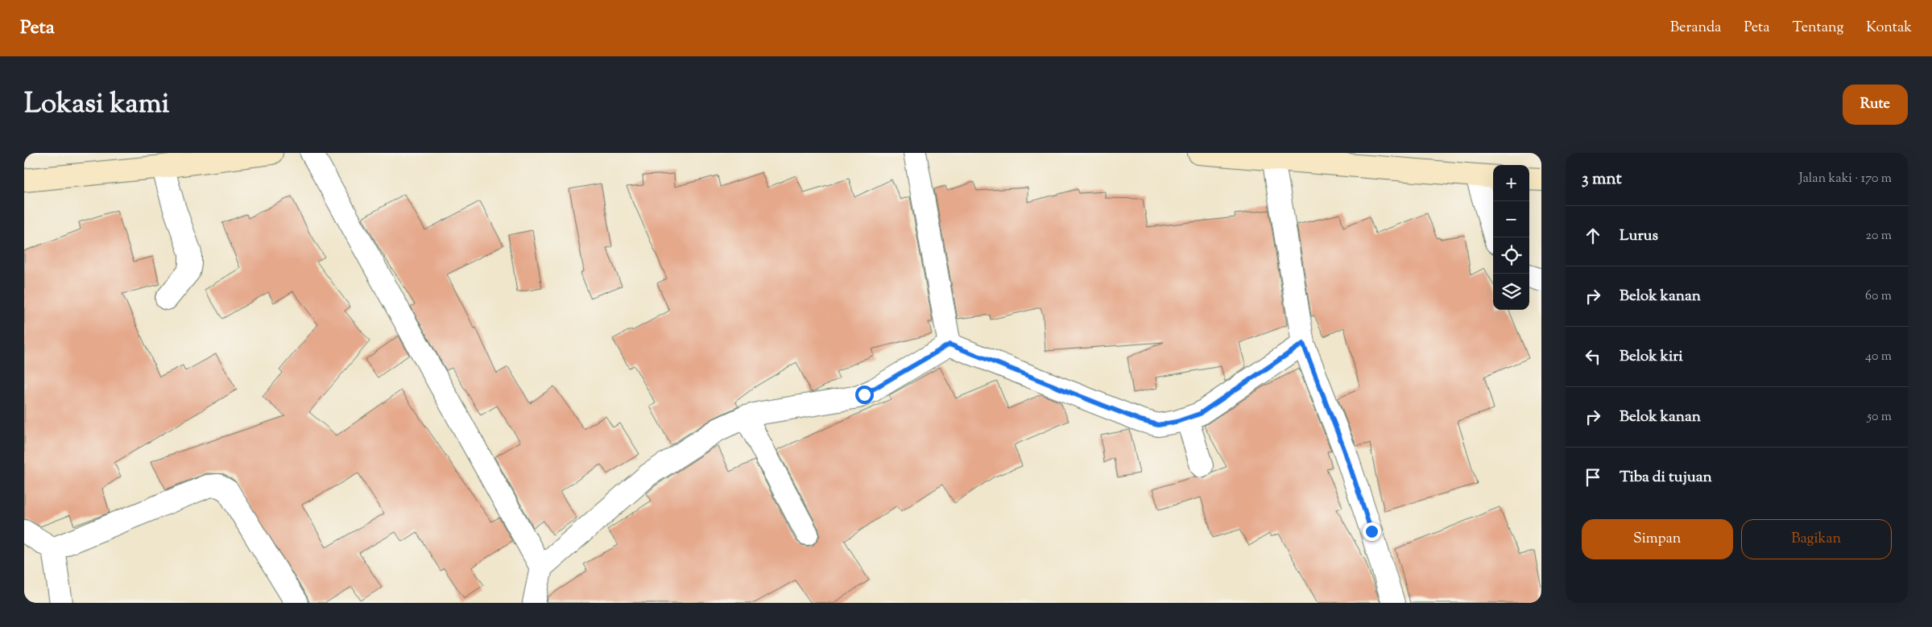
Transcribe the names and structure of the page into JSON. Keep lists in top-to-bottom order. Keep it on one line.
{"page":{"header":"Peta","nav":["Beranda","Peta","Tentang","Kontak"],"title":"Lokasi kami","buttons":["Rute",["Simpan","Bagikan"]],"heading":["3 mnt","Jalan kaki · 170 m"],"map_buttons":["+","−"],"list":[["Lurus","20 m"],["Belok kanan","60 m"],["Belok kiri","40 m"],["Belok kanan","50 m"],"Tiba di tujuan"]}}
